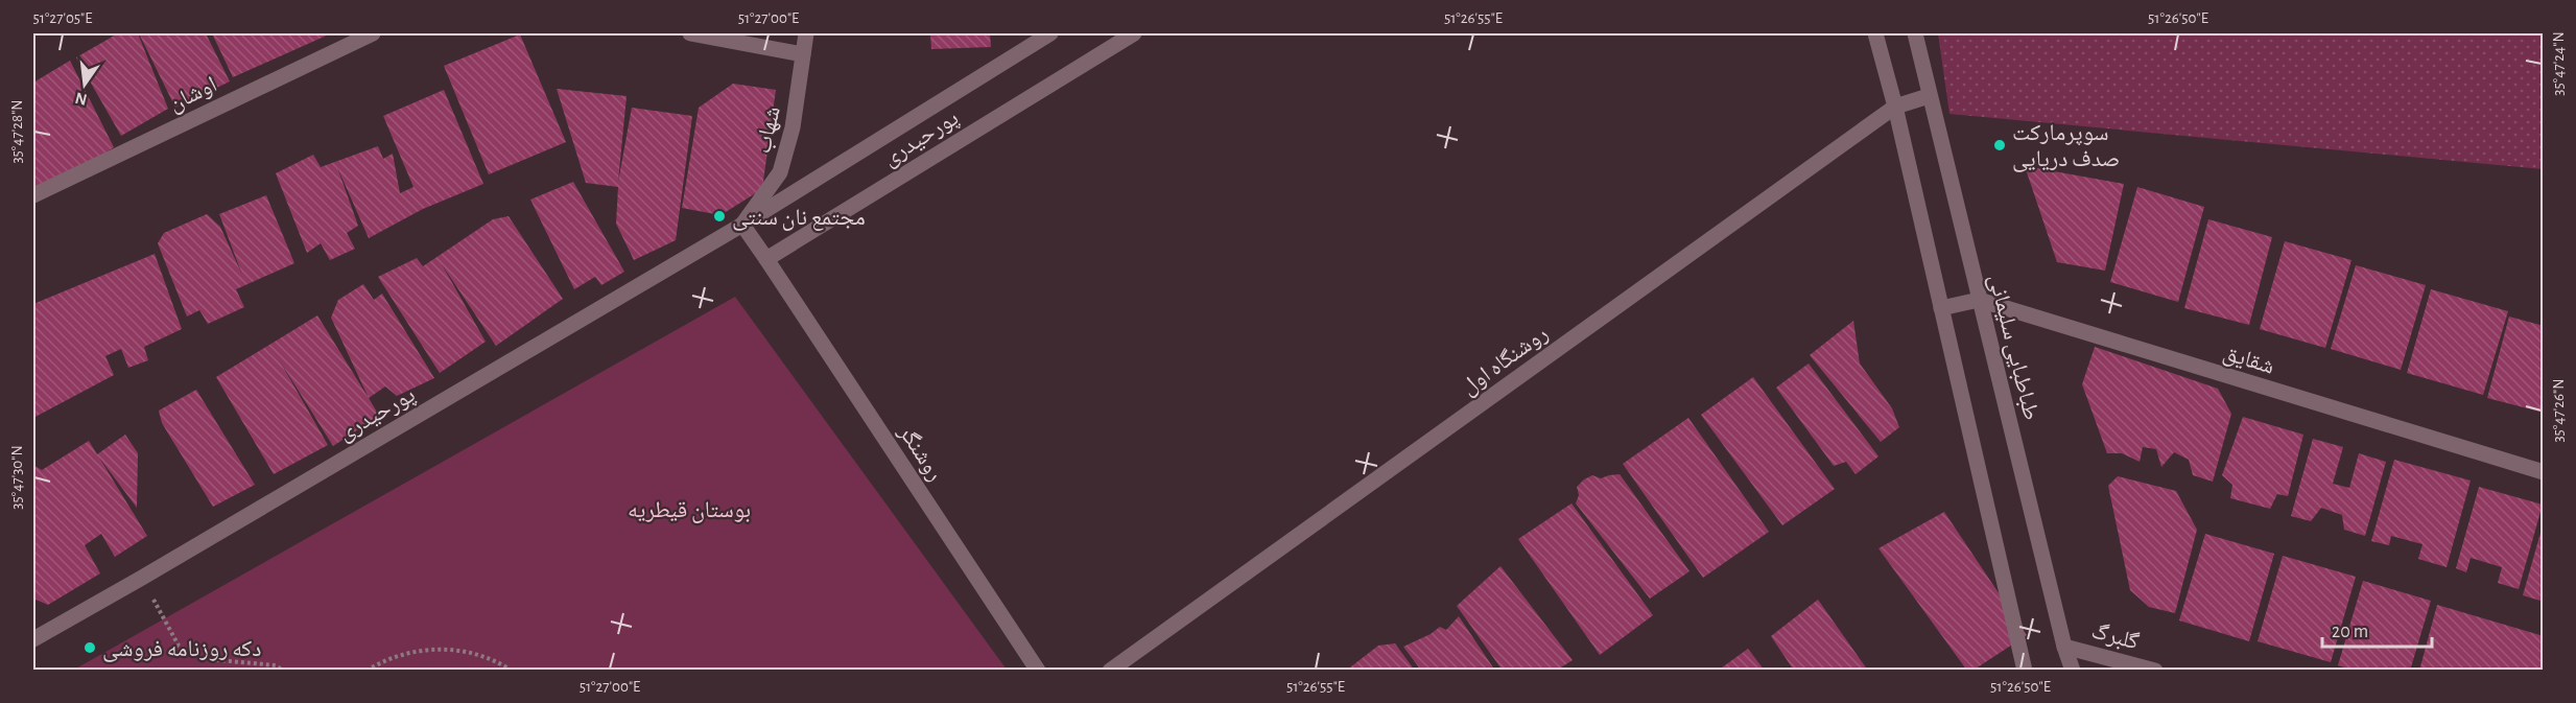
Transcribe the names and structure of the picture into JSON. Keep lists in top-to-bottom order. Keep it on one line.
{"streets":{"street":["اوشان","شهاب","پورحیدری","طباطبایی سلیمانی","شقایق","روشنگاه اول","روشنگر","گلبرگ"]},"crossings":[["شهاب","پورحیدری"],["پورحیدری","روشنگر"],["طباطبایی سلیمانی","شقایق"],["طباطبایی سلیمانی","روشنگاه اول"],["طباطبایی سلیمانی","گلبرگ"]],"parks":["بوستان قیطریه"],"places":["سوپرمارکت صدف دریایی","مجتمع نان سنتی","دکه روزنامه فروشی"],"scale_bar":"20 m","north":"bottom","coordinates":["51°27'05\"E","51°27'00\"E","51°26'55\"E","51°26'50\"E","35°47'24\"N","35°47'28\"N","35°47'26\"N","35°47'30\"N"]}
